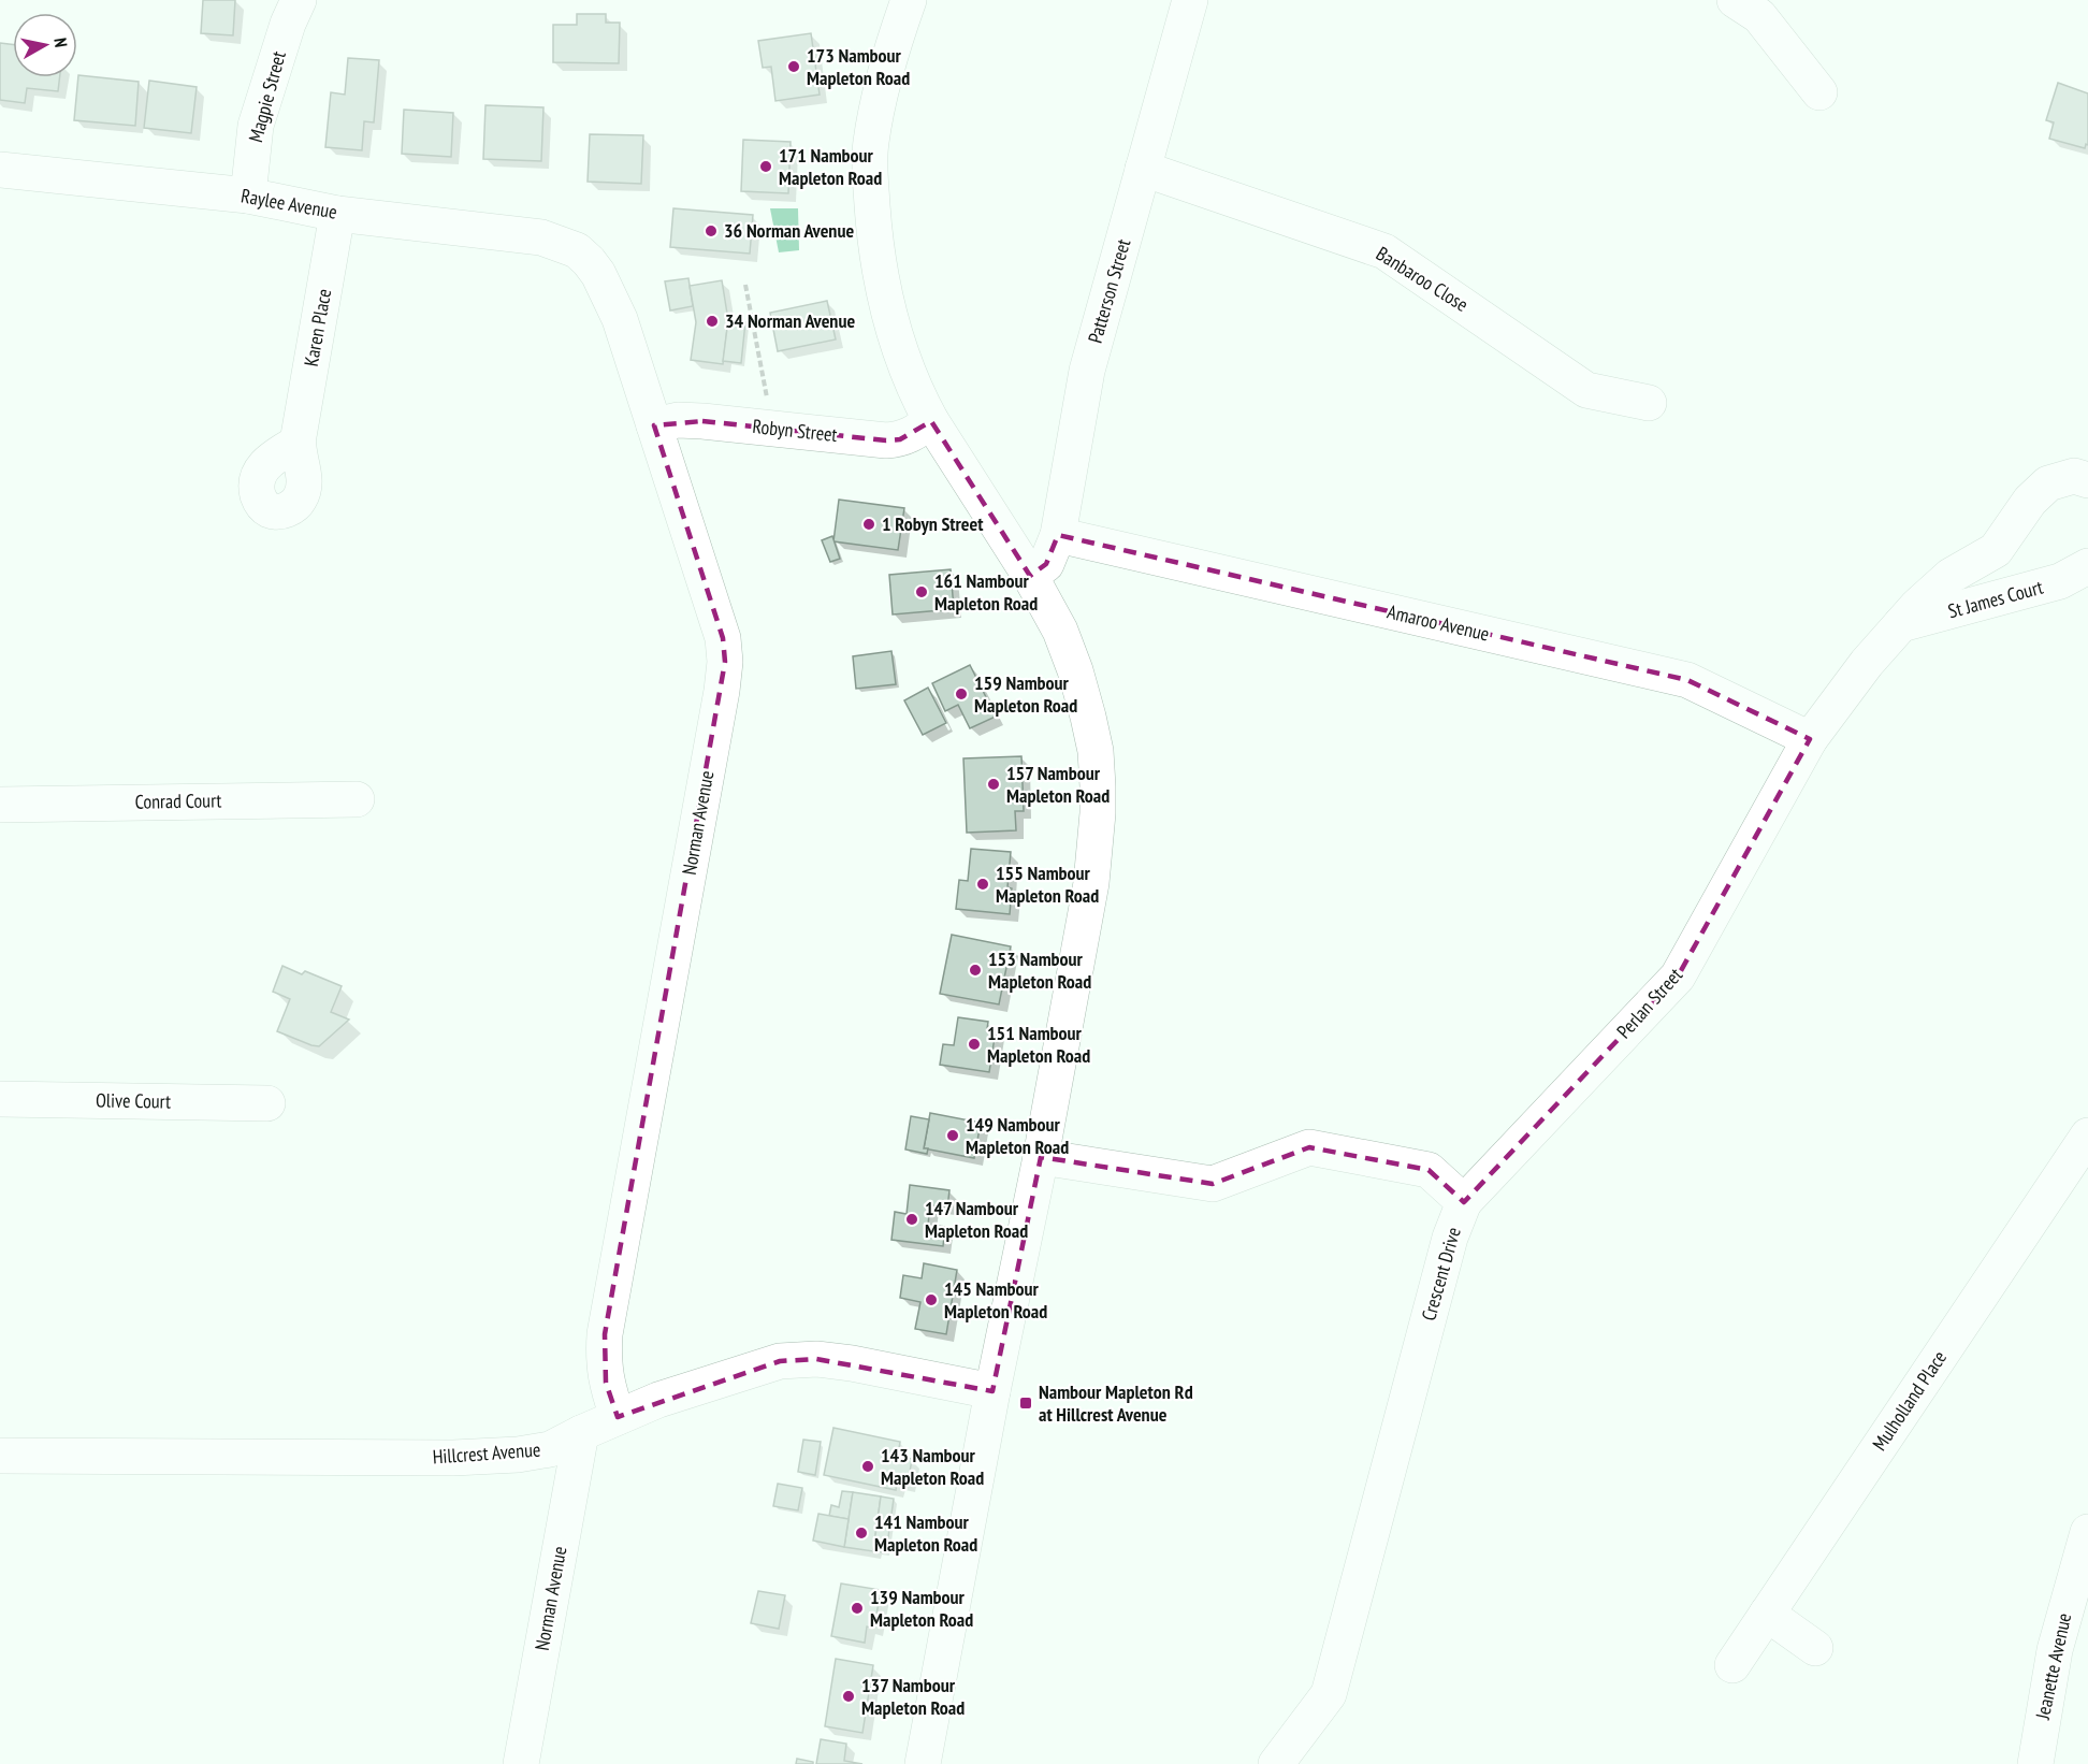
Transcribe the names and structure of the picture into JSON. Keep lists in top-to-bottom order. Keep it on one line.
{"streets":{"street":["Magpie Street","Raylee Avenue","Banbaroo Close","Patterson Street","Karen Place","Robyn Street","St James Court","Amaroo Avenue","Conrad Court","Norman Avenue","Perlan Street","Olive Court","Crescent Drive","Mulholland Place","Hillcrest Avenue","Jeanette Avenue"]},"crossings":[["Magpie Street","Raylee Avenue"],["Raylee Avenue","Karen Place"],["Raylee Avenue","Norman Avenue"],["Banbaroo Close","Patterson Street"],["Patterson Street","Amaroo Avenue"],["Robyn Street","Norman Avenue"],["St James Court","Amaroo Avenue"],["St James Court","Perlan Street"],["Amaroo Avenue","Perlan Street"],["Norman Avenue","Hillcrest Avenue"],["Perlan Street","Crescent Drive"]],"places":{"other":["173 Nambour Mapleton Road","171 Nambour Mapleton Road","36 Norman Avenue","34 Norman Avenue","1 Robyn Street","161 Nambour Mapleton Road","159 Nambour Mapleton Road","157 Nambour Mapleton Road","155 Nambour Mapleton Road","153 Nambour Mapleton Road","151 Nambour Mapleton Road","149 Nambour Mapleton Road","147 Nambour Mapleton Road","145 Nambour Mapleton Road","143 Nambour Mapleton Road","141 Nambour Mapleton Road","139 Nambour Mapleton Road","137 Nambour Mapleton Road"],"transit":["Nambour Mapleton Rd at Hillcrest Avenue"]},"north":"right"}
